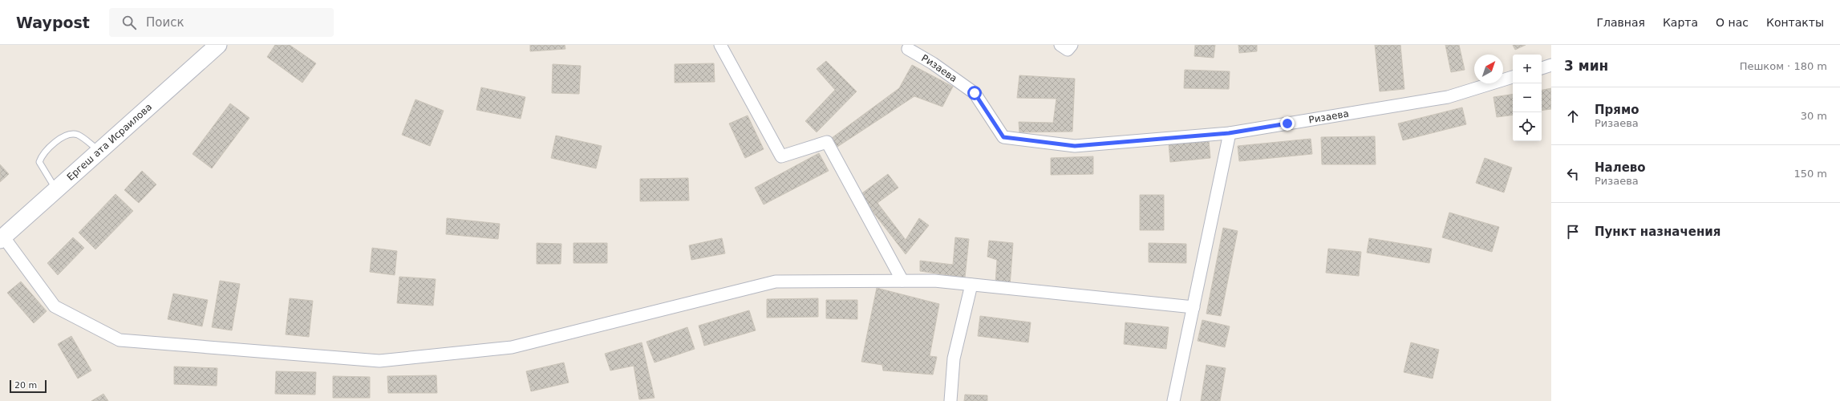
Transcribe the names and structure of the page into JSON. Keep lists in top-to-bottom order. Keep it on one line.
{"streets":{"main road":["Ергеш ата Исраилова"],"street":["Ризаева"]},"scale_bar":"20 m","north":"top right","page":{"header":"Waypost","search":"Поиск","nav":["Главная","Карта","О нас","Контакты"],"heading":["3 мин","Пешком · 180 m"],"map_buttons":["+","−"],"list":[["Прямо","Ризаева","30 m"],["Налево","Ризаева","150 m"],"Пункт назначения"],"scale":"20 m"}}
